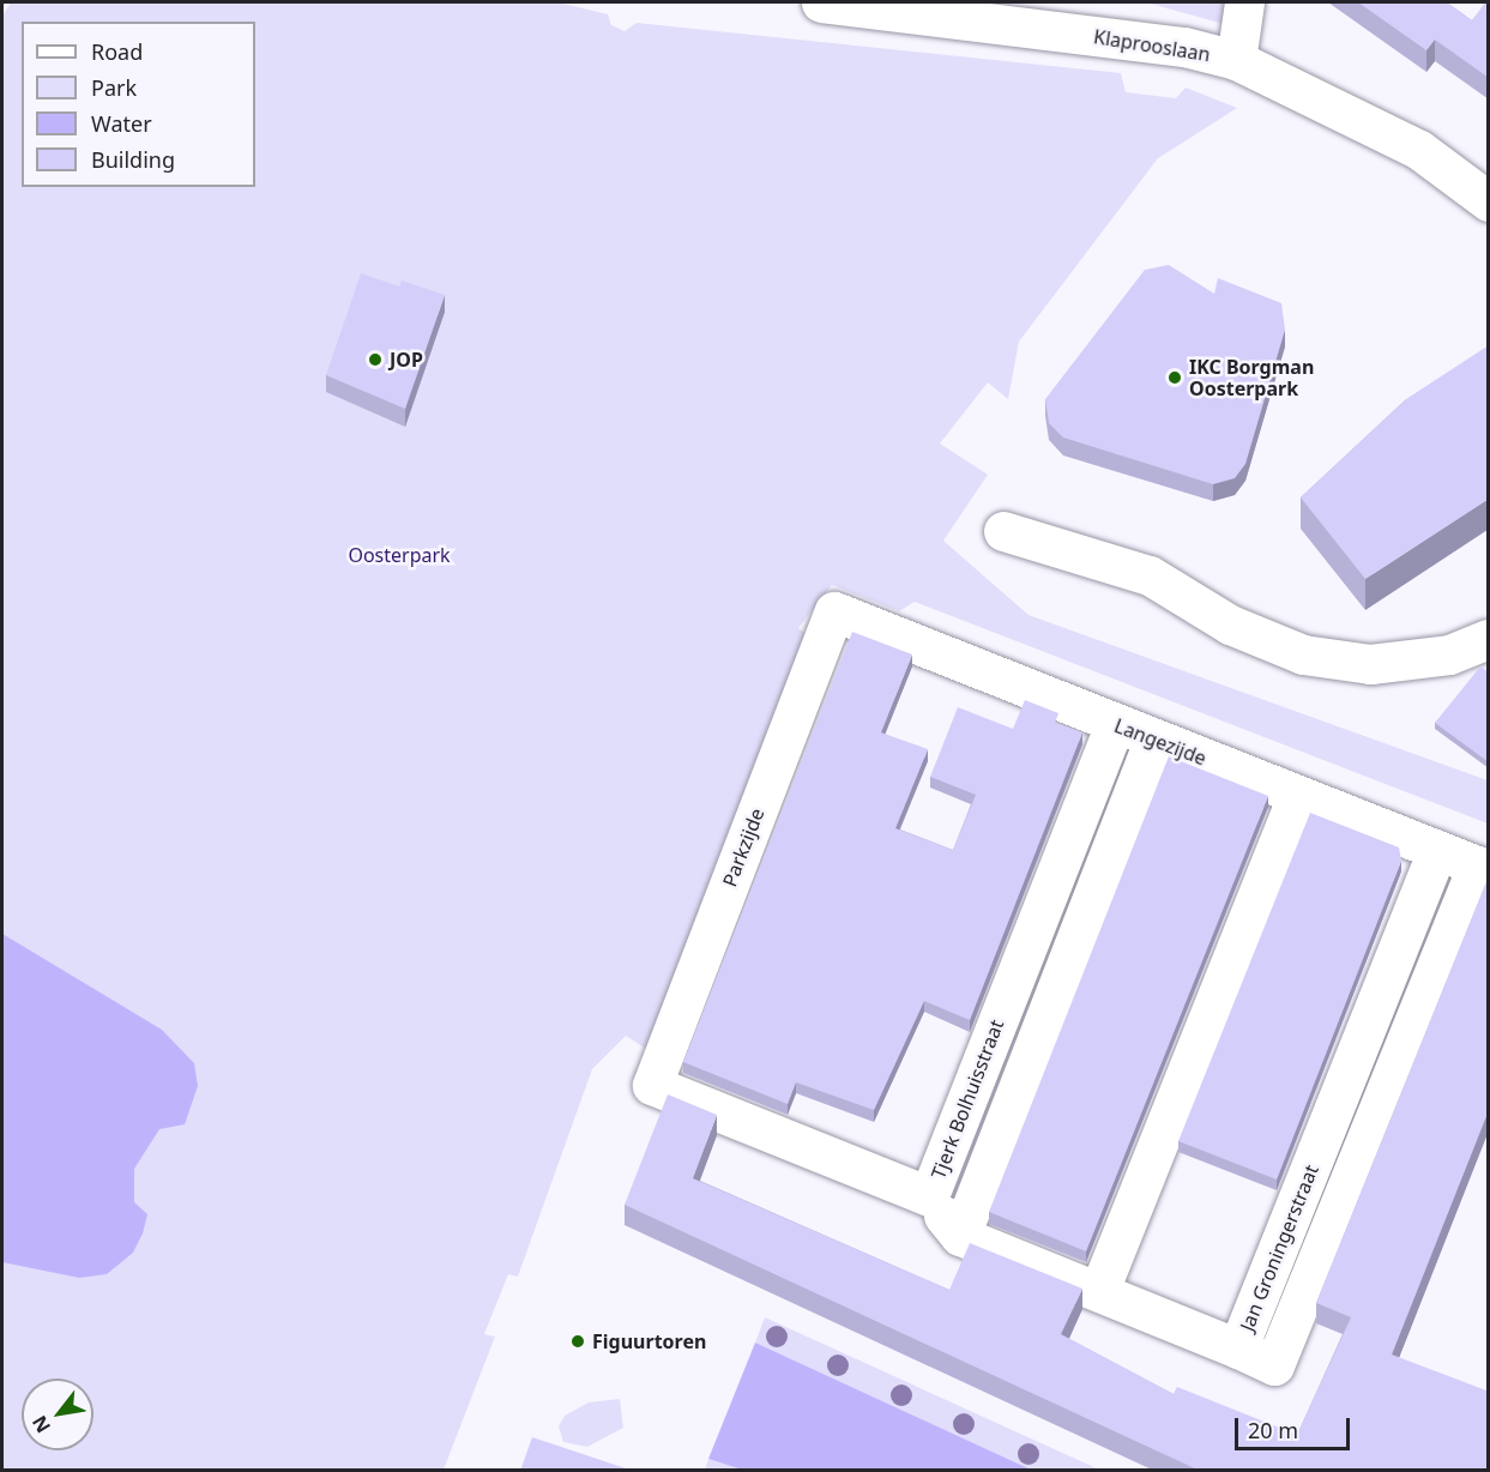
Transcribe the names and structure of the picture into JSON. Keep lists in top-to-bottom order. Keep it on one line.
{"streets":{"street":["Klaprooslaan","Langezijde","Parkzijde","Tjerk Bolhuisstraat","Jan Groningerstraat"]},"crossings":[["Langezijde","Parkzijde"],["Langezijde","Tjerk Bolhuisstraat"],["Langezijde","Jan Groningerstraat"],["Parkzijde","Tjerk Bolhuisstraat"]],"parks":["Oosterpark"],"places":["JOP","IKC Borgman Oosterpark","Figuurtoren"],"legend":["Road","Park","Water","Building"],"scale_bar":"20 m","north":"bottom left"}
